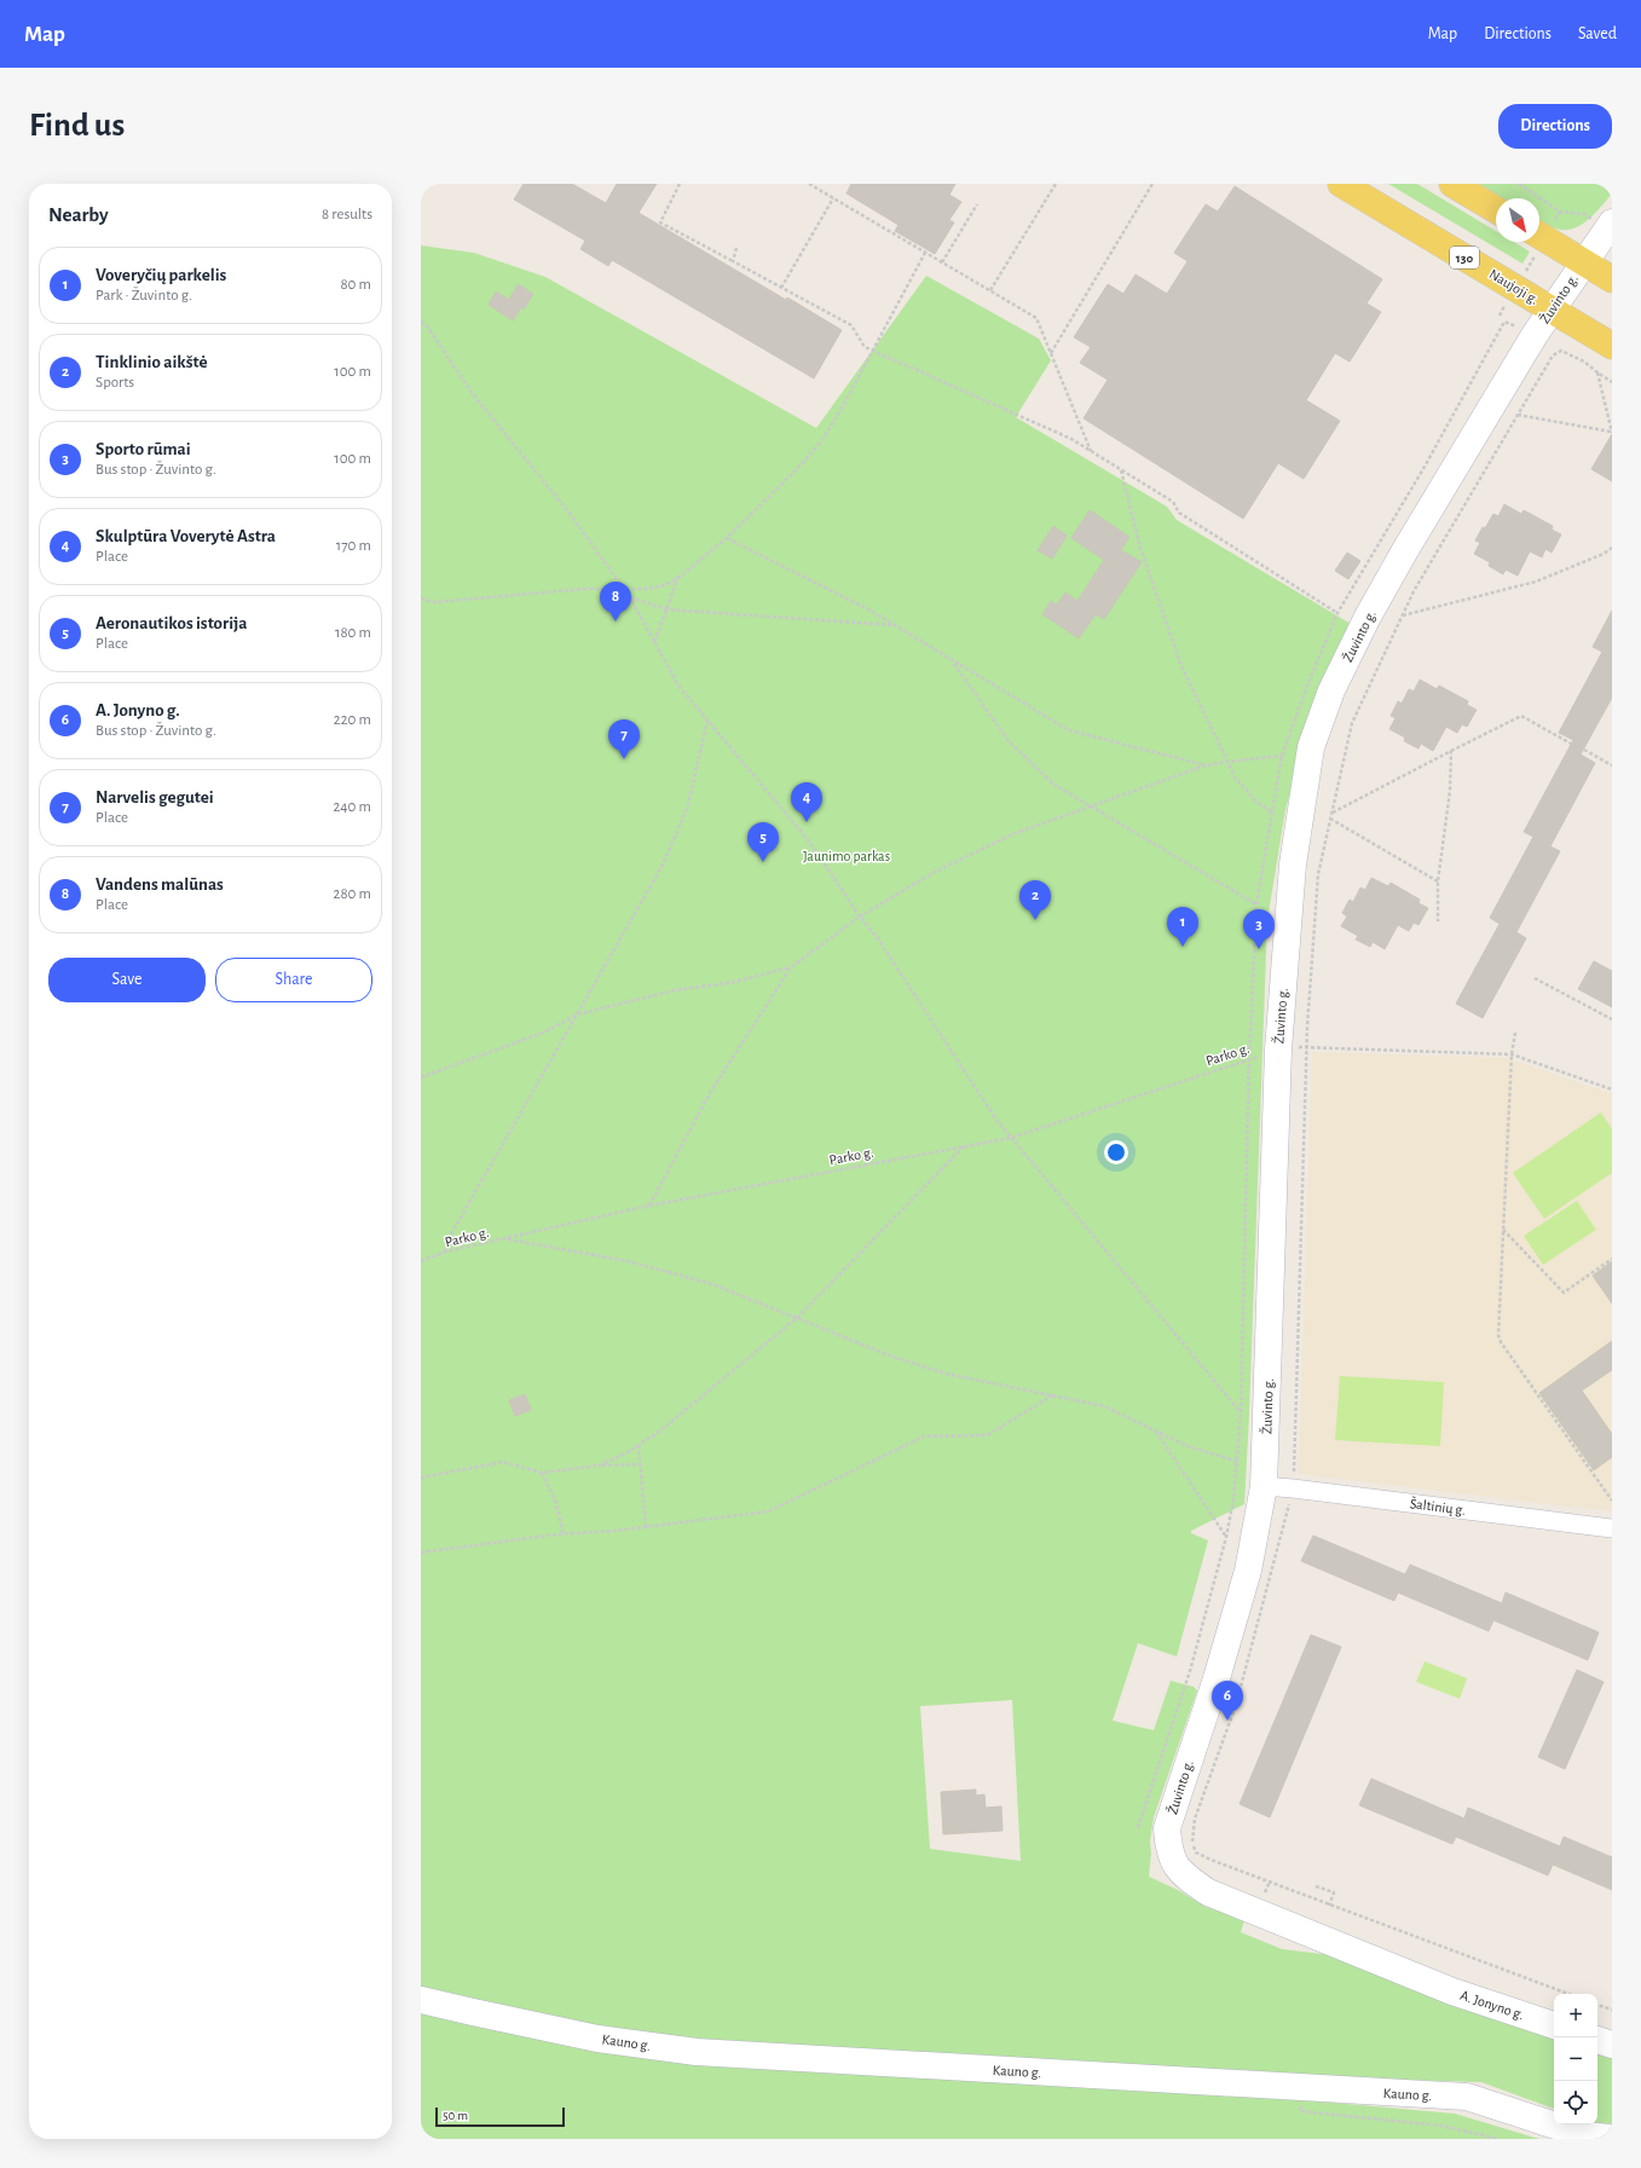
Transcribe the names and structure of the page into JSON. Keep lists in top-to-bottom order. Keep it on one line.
{"streets":{"main road":["130","Naujoji g."],"street":["Žuvinto g.","Šaltinių g.","A. Jonyno g.","Kauno g."],"path":["Parko g."]},"crossings":[["Naujoji g.","Žuvinto g."],["Žuvinto g.","Parko g."],["Žuvinto g.","Šaltinių g."],["Žuvinto g.","A. Jonyno g."]],"parks":["Jaunimo parkas"],"scale_bar":"50 m","north":"bottom right","page":{"header":"Map","nav":["Map","Directions","Saved"],"buttons":["Directions",["Save","Share"]],"title":"Find us","heading":["Nearby","8 results"],"list":[{"mark":"1","name":"Voveryčių parkelis","note":"Park · Žuvinto g.","value":"80 m"},{"mark":"2","name":"Tinklinio aikštė","note":"Sports","value":"100 m"},{"mark":"3","name":"Sporto rūmai","note":"Bus stop · Žuvinto g.","value":"100 m"},{"mark":"4","name":"Skulptūra Voverytė Astra","note":"Place","value":"170 m"},{"mark":"5","name":"Aeronautikos istorija","note":"Place","value":"180 m"},{"mark":"6","name":"A. Jonyno g.","note":"Bus stop · Žuvinto g.","value":"220 m"},{"mark":"7","name":"Narvelis gegutei","note":"Place","value":"240 m"},{"mark":"8","name":"Vandens malūnas","note":"Place","value":"280 m"}],"pins":["8","7","4","5","2","1","3","6"],"map_buttons":["+","−"],"scale":"50 m"}}
